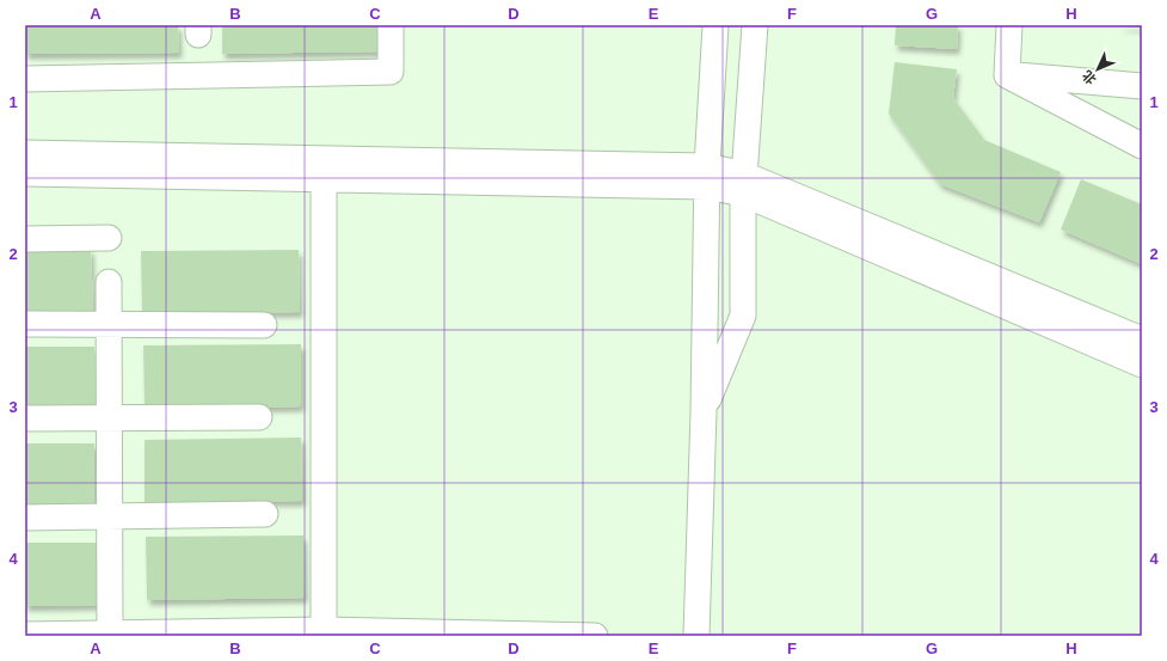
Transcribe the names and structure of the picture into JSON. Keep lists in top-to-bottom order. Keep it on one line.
{"north":"bottom left","grid":{"columns":["A","B","C","D","E","F","G","H"],"rows":["1","2","3","4"]}}
